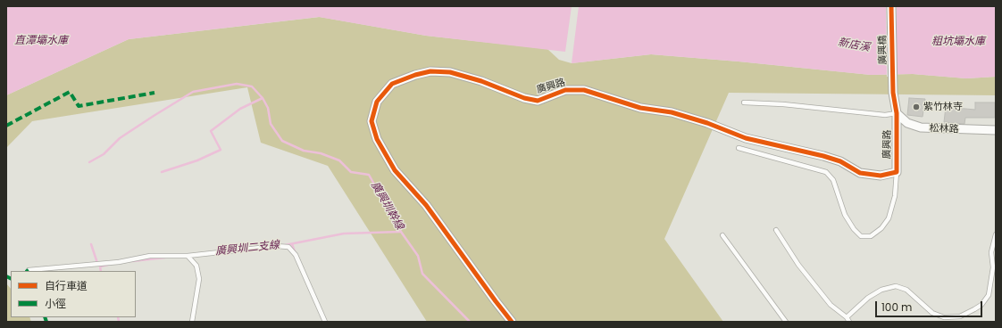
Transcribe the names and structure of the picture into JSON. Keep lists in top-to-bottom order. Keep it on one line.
{"streets":{"street":["廣興橋","廣興路","松林路"]},"crossings":[["廣興橋","廣興路"],["廣興路","松林路"]],"water":["直潭壩水庫","粗坑壩水庫","新店溪","廣興圳幹線","廣興圳二支線"],"places":["紫竹林寺"],"legend":["自行車道","小徑"],"scale_bar":"100 m"}
